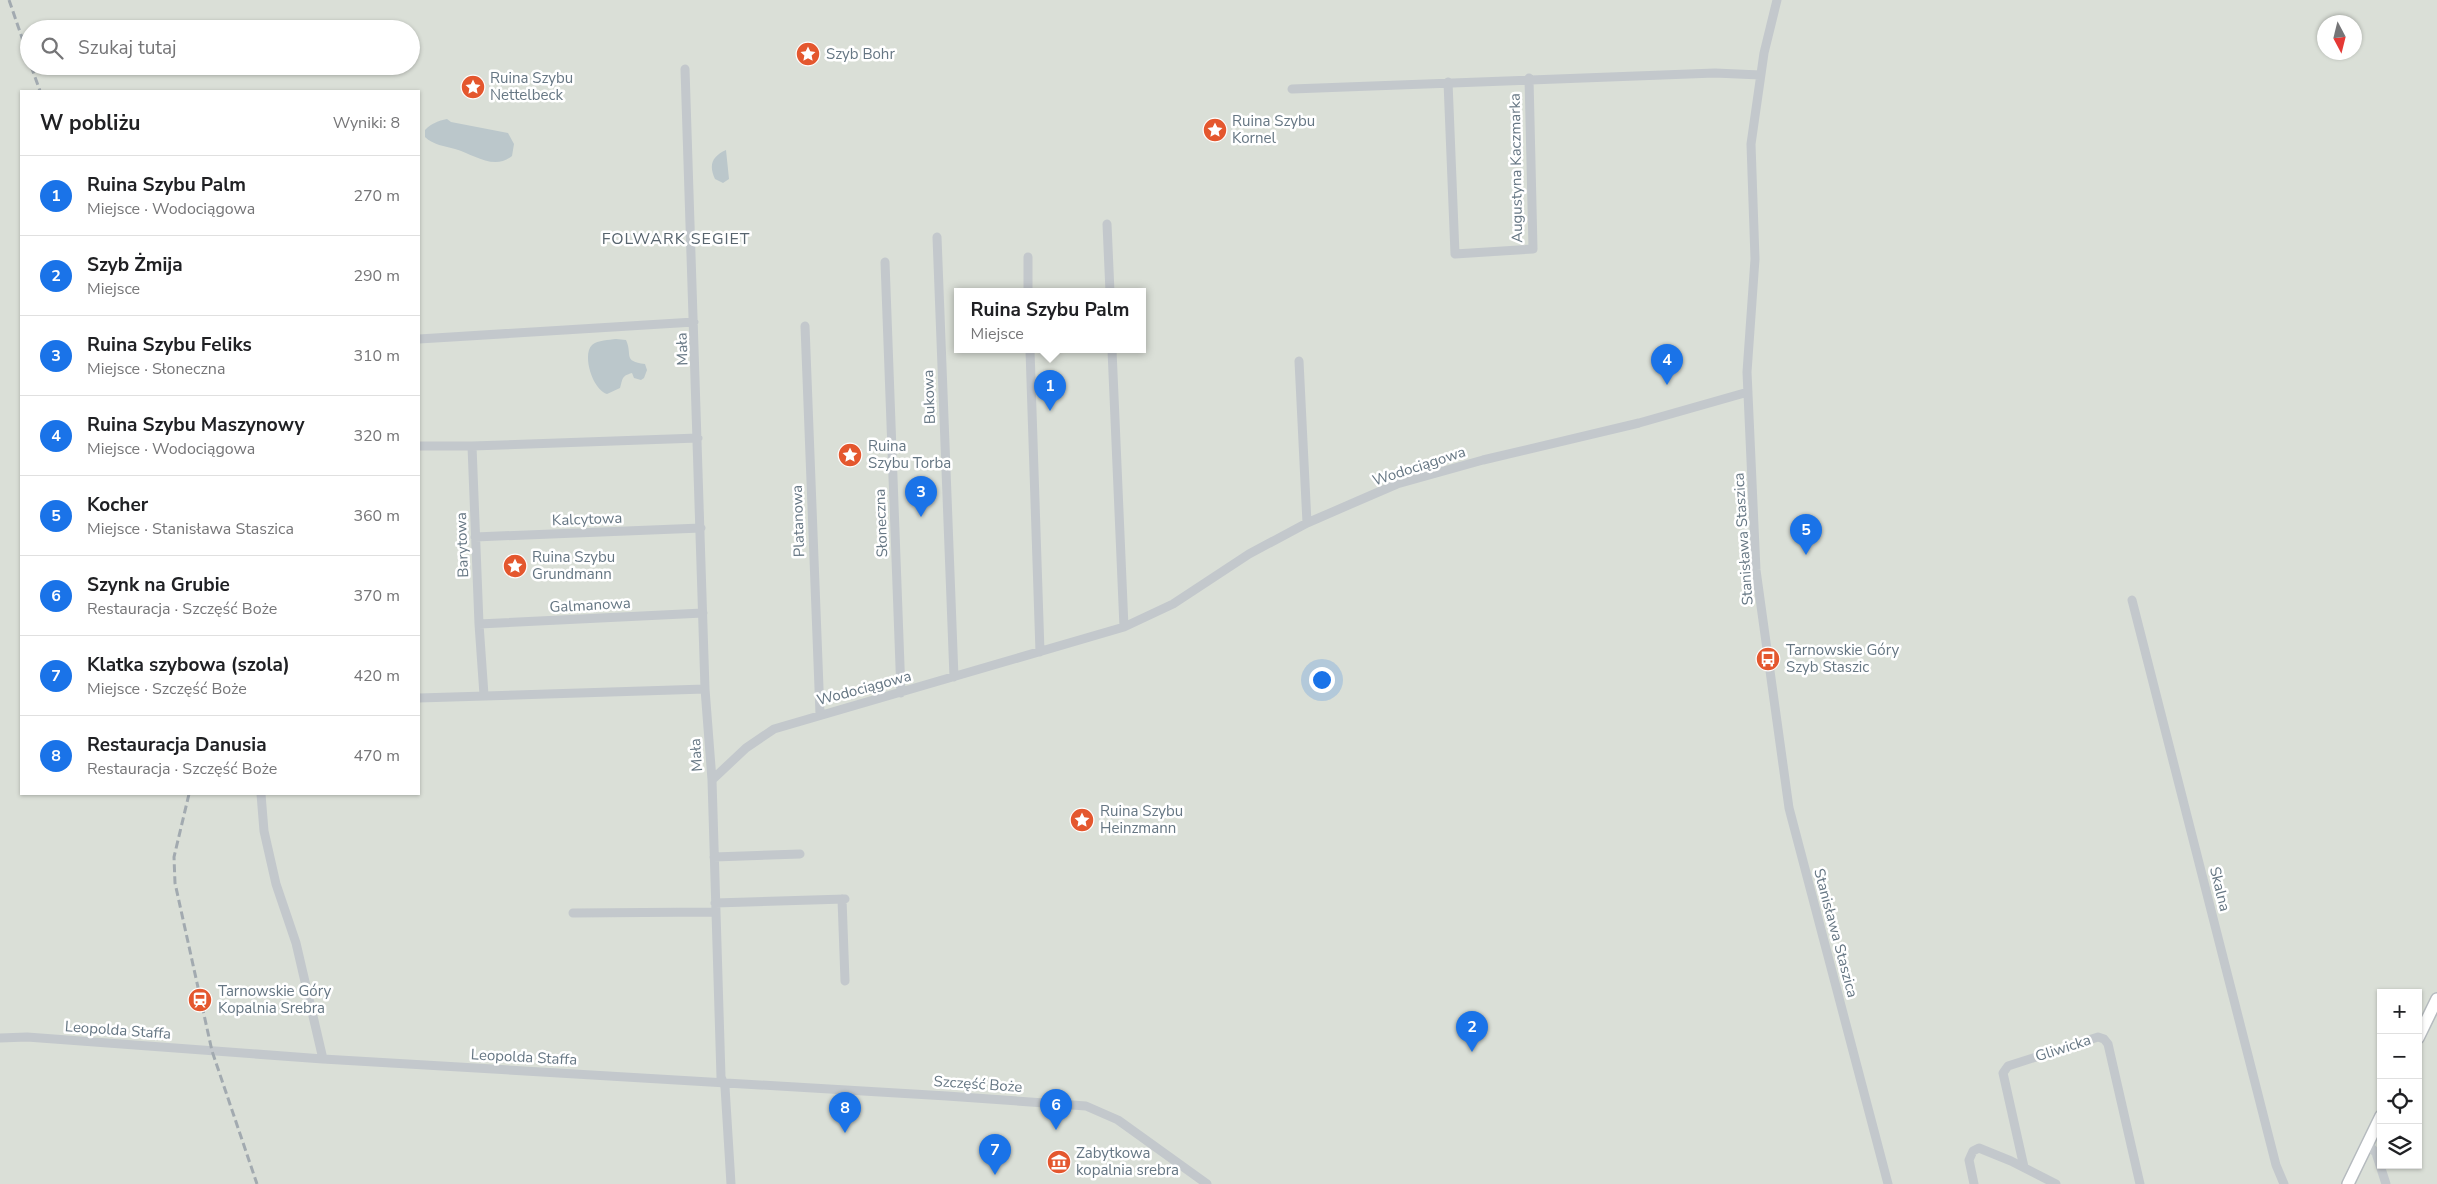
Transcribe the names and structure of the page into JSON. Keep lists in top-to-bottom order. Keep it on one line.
{"streets":{"street":["Augustyna Kaczmarka","Mała","Bukowa","Wodociągowa","Kalcytowa","Platanowa","Słoneczna","Stanisława Staszica","Barytowa","Galmanowa","Skalna","Leopolda Staffa","Gliwicka","Szczęść Boże"]},"crossings":[["Augustyna Kaczmarka","Stanisława Staszica"],["Mała","Wodociągowa"],["Mała","Kalcytowa"],["Mała","Galmanowa"],["Mała","Leopolda Staffa"],["Mała","Szczęść Boże"],["Bukowa","Wodociągowa"],["Wodociągowa","Platanowa"],["Wodociągowa","Słoneczna"],["Wodociągowa","Stanisława Staszica"],["Kalcytowa","Barytowa"],["Barytowa","Galmanowa"],["Leopolda Staffa","Szczęść Boże"]],"districts":["FOLWARK SEGIET"],"places":{"place":["Szyb Bohr","Ruina Szybu Nettelbeck","Ruina Szybu Kornel","Ruina Szybu Torba","Ruina Szybu Grundmann","Ruina Szybu Heinzmann"],"bus stop":["Tarnowskie Góry Szyb Staszic"],"station":["Tarnowskie Góry Kopalnia Srebra"],"museum":["Zabytkowa kopalnia srebra"]},"north":"bottom","page":{"search":"Szukaj tutaj","heading":["W pobliżu","Wyniki: 8"],"list":[{"mark":"1","name":"Ruina Szybu Palm","note":"Miejsce · Wodociągowa","value":"270 m"},{"mark":"2","name":"Szyb Żmija","note":"Miejsce","value":"290 m"},{"mark":"3","name":"Ruina Szybu Feliks","note":"Miejsce · Słoneczna","value":"310 m"},{"mark":"4","name":"Ruina Szybu Maszynowy","note":"Miejsce · Wodociągowa","value":"320 m"},{"mark":"5","name":"Kocher","note":"Miejsce · Stanisława Staszica","value":"360 m"},{"mark":"6","name":"Szynk na Grubie","note":"Restauracja · Szczęść Boże","value":"370 m"},{"mark":"7","name":"Klatka szybowa (szola)","note":"Miejsce · Szczęść Boże","value":"420 m"},{"mark":"8","name":"Restauracja Danusia","note":"Restauracja · Szczęść Boże","value":"470 m"}],"popup":["Ruina Szybu Palm","Miejsce"],"pins":["4","1","3","5","2","6","8","7"],"map_buttons":["+","−"]}}
